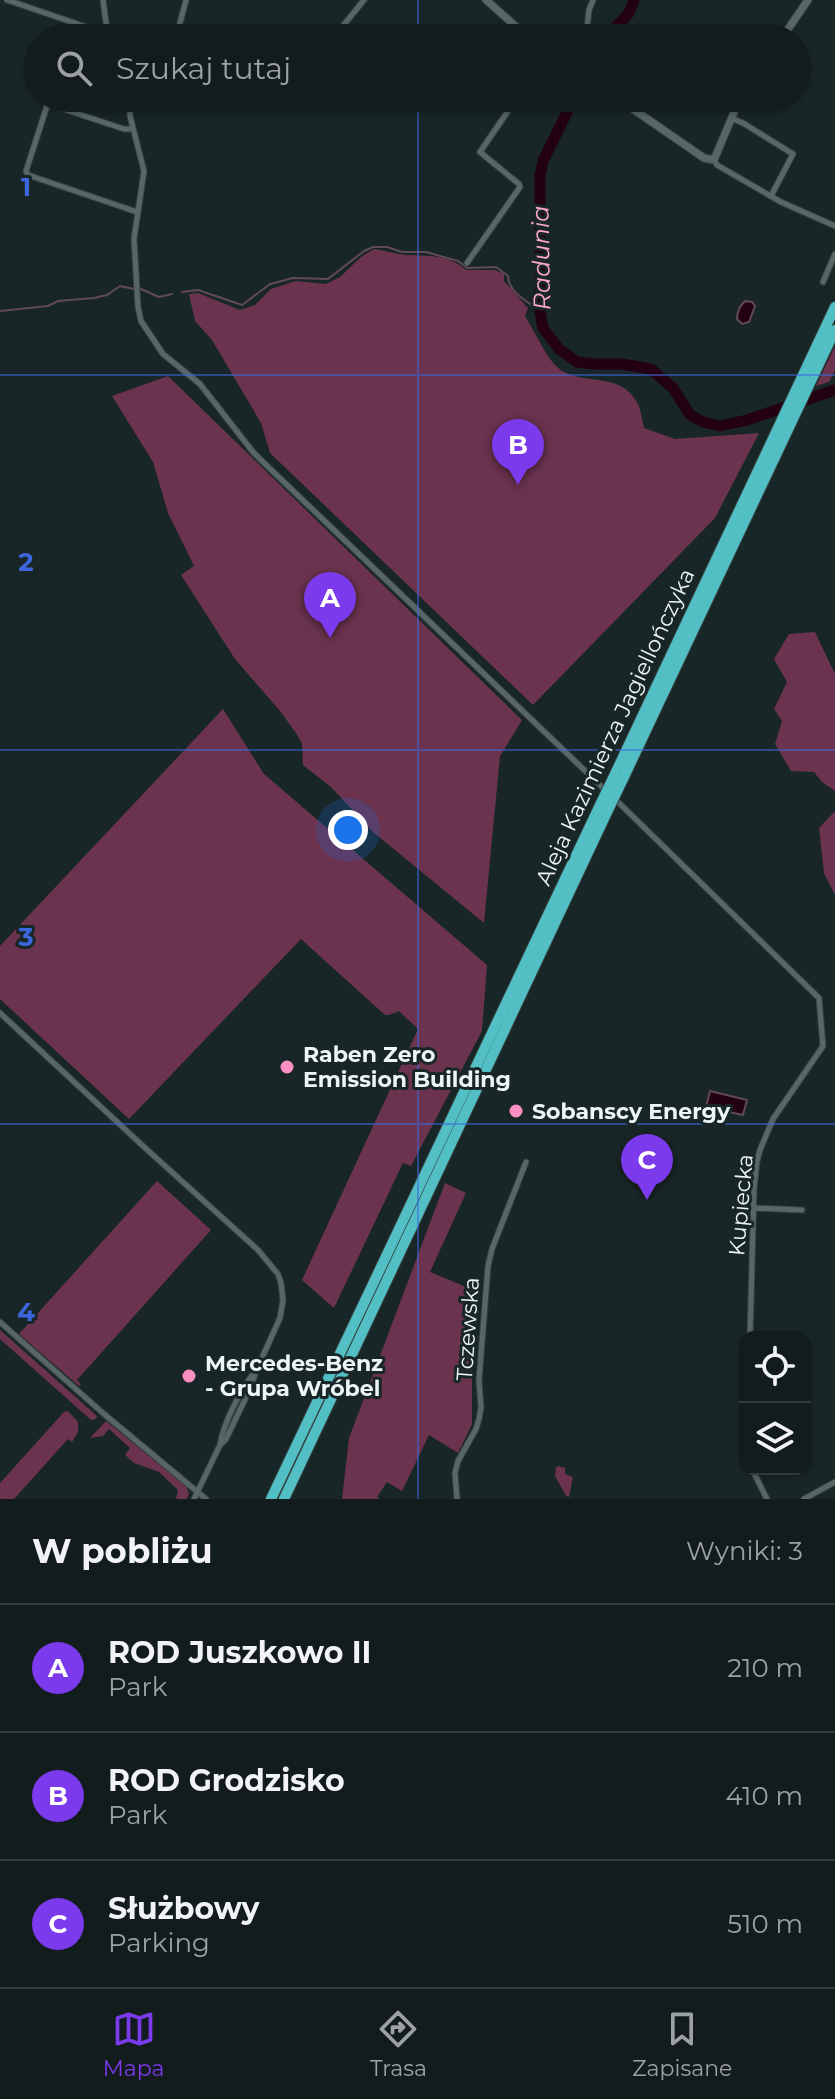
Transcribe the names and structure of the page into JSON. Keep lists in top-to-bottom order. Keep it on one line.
{"streets":{"highway":["Aleja Kazimierza Jagiellończyka"],"street":["Kupiecka","Tczewska"]},"water":["Radunia"],"places":["Raben Zero Emission Building","Sobanscy Energy","Mercedes-Benz - Grupa Wróbel"],"page":{"search":"Szukaj tutaj","pins":["B","A","C"],"heading":["W pobliżu","Wyniki: 3"],"list":[{"mark":"A","name":"ROD Juszkowo II","note":"Park","value":"210 m"},{"mark":"B","name":"ROD Grodzisko","note":"Park","value":"410 m"},{"mark":"C","name":"Służbowy","note":"Parking","value":"510 m"}],"nav":["Mapa","Trasa","Zapisane"]},"grid":{"rows":["1","2","3","4"]}}
